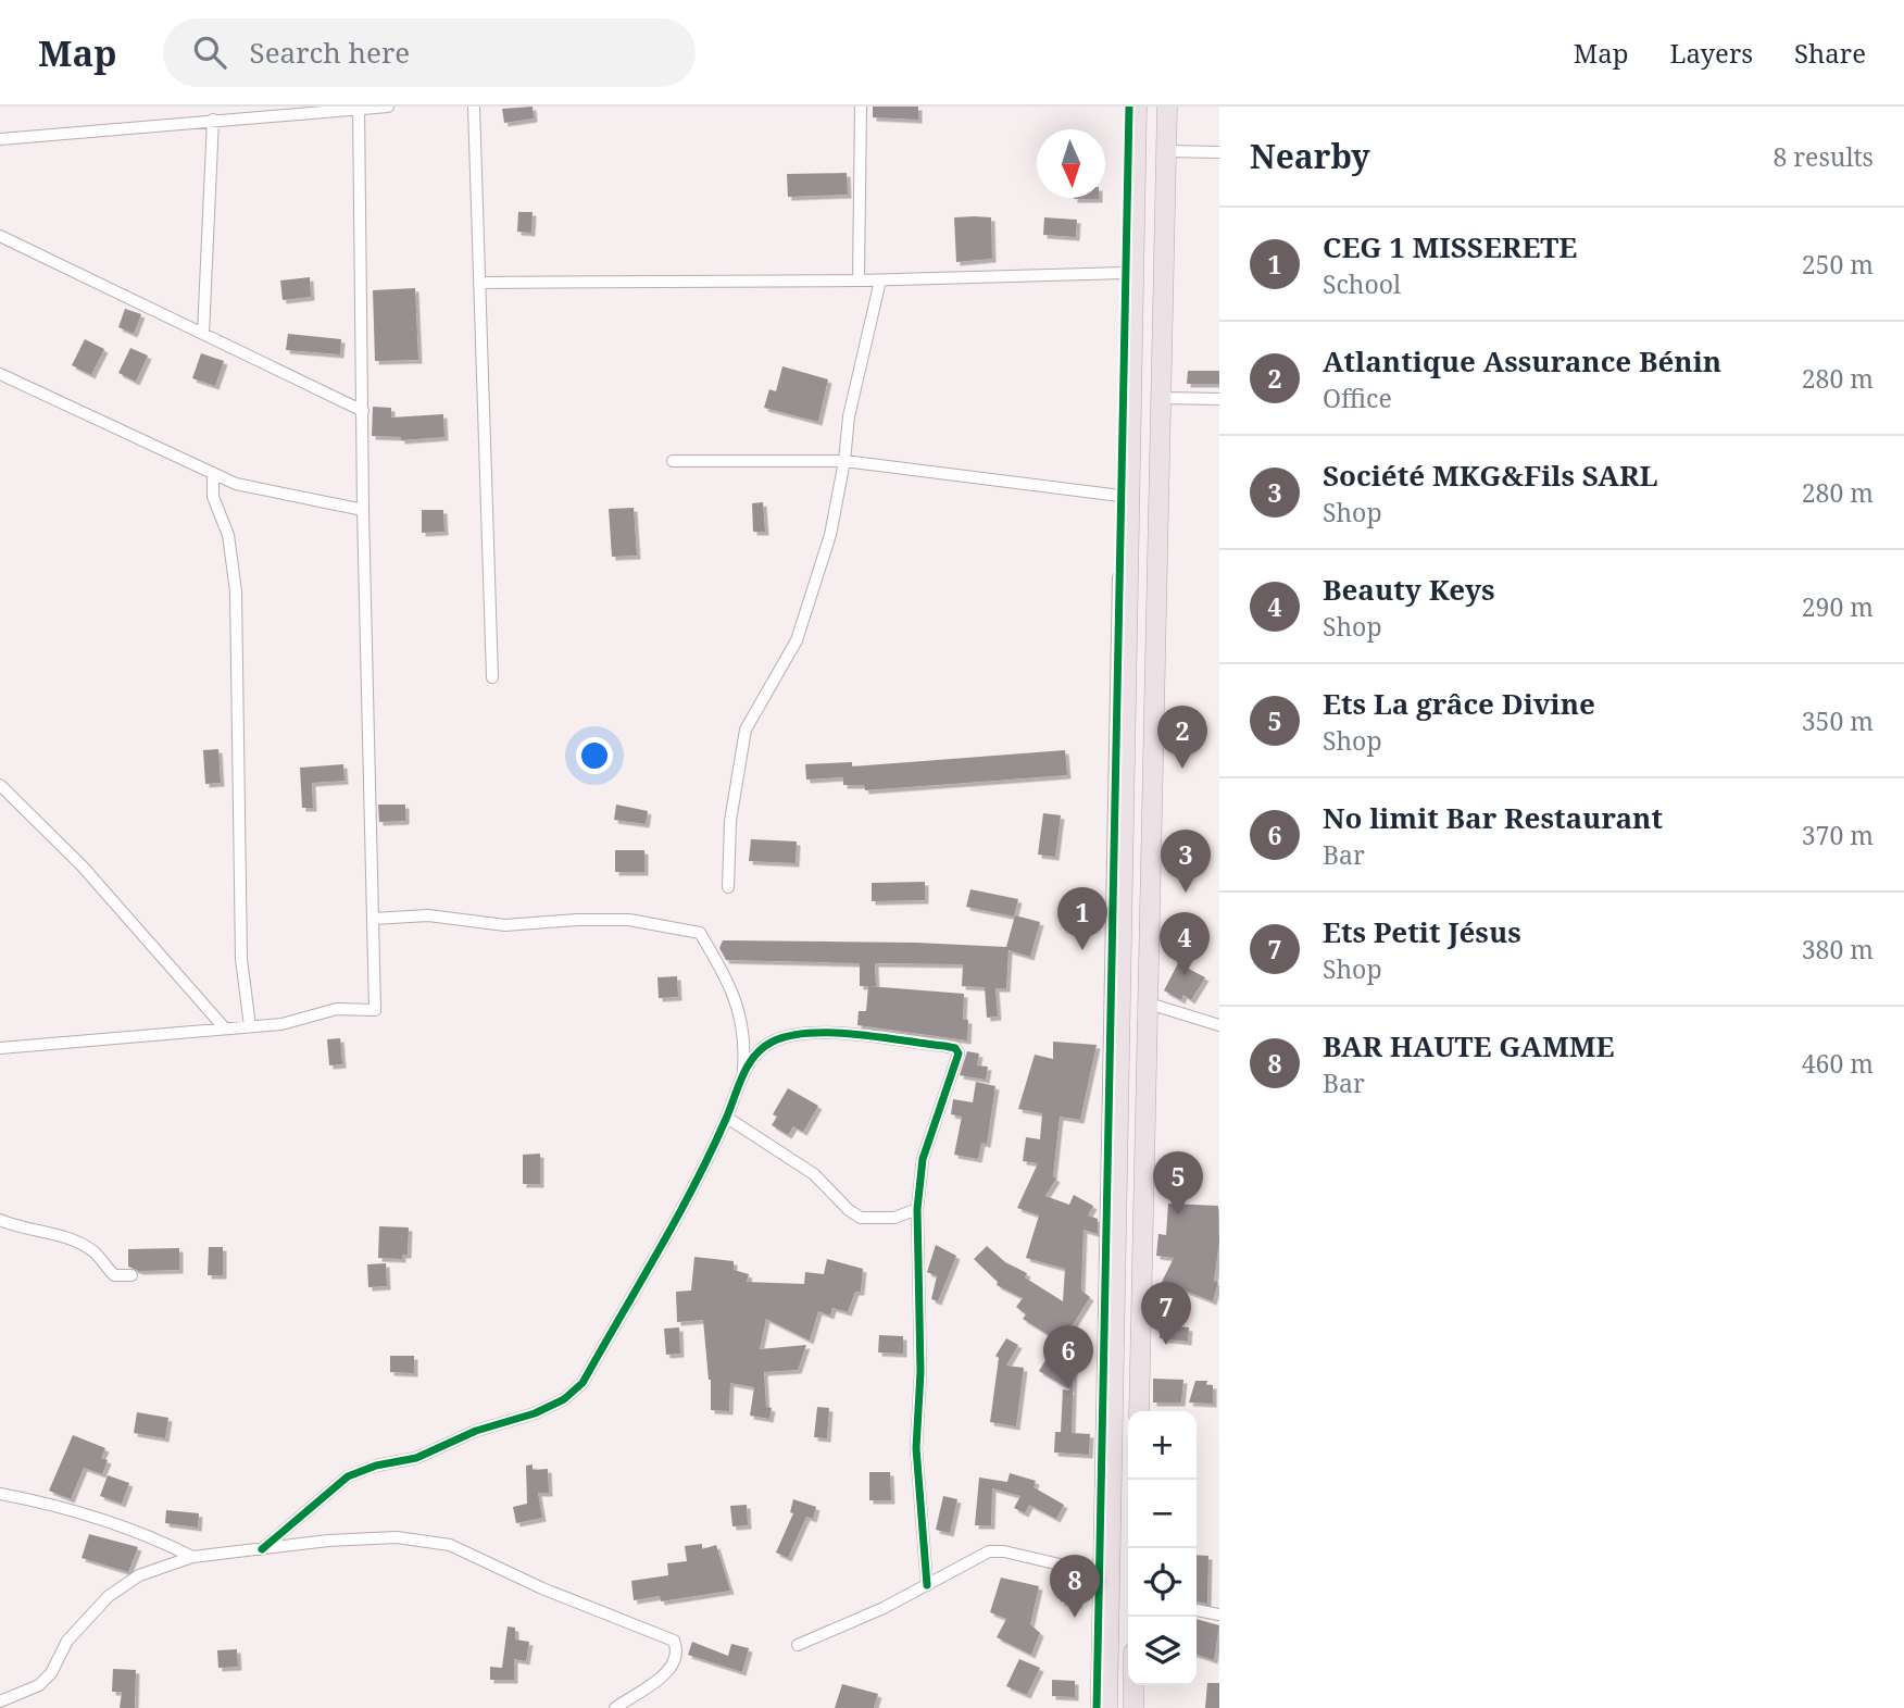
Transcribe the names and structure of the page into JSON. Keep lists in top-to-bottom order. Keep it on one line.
{"north":"bottom","page":{"header":"Map","search":"Search here","nav":["Map","Layers","Share"],"heading":["Nearby","8 results"],"list":[{"mark":"1","name":"CEG 1 MISSERETE","note":"School","value":"250 m"},{"mark":"2","name":"Atlantique Assurance Bénin","note":"Office","value":"280 m"},{"mark":"3","name":"Société MKG&Fils SARL","note":"Shop","value":"280 m"},{"mark":"4","name":"Beauty Keys","note":"Shop","value":"290 m"},{"mark":"5","name":"Ets La grâce Divine","note":"Shop","value":"350 m"},{"mark":"6","name":"No limit Bar Restaurant","note":"Bar","value":"370 m"},{"mark":"7","name":"Ets Petit Jésus","note":"Shop","value":"380 m"},{"mark":"8","name":"BAR HAUTE GAMME","note":"Bar","value":"460 m"}],"pins":["2","3","1","4","5","7","6","8"],"map_buttons":["+","−"]}}
